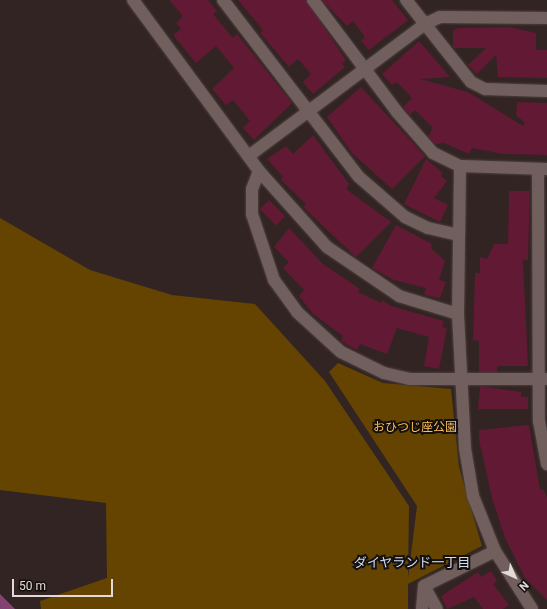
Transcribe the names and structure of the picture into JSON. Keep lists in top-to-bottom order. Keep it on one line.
{"districts":["ダイヤランド一丁目"],"parks":["おひつじ座公園"],"scale_bar":"50 m","north":"bottom right"}
